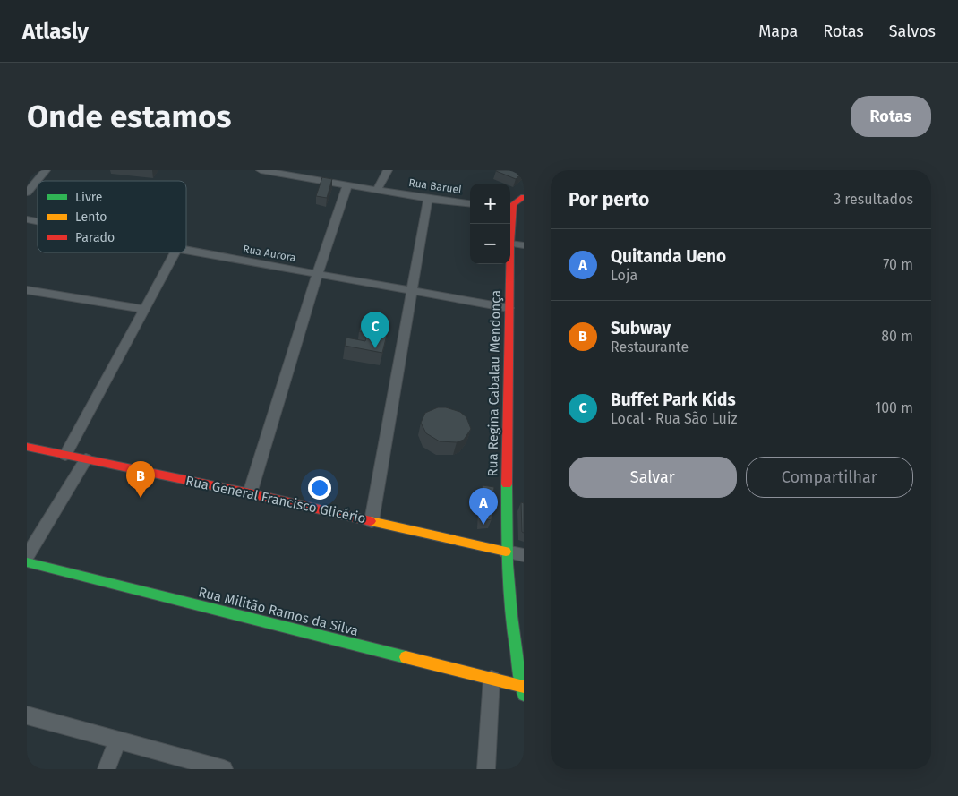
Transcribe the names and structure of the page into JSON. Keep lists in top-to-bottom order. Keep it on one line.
{"streets":{"main road":["Rua Regina Cabalau Mendonça","Rua General Francisco Glicério","Rua Militão Ramos da Silva"],"street":["Rua Baruel","Rua Aurora"]},"crossings":[["Rua Aurora","Rua Regina Cabalau Mendonça"],["Rua Regina Cabalau Mendonça","Rua General Francisco Glicério"],["Rua Regina Cabalau Mendonça","Rua Militão Ramos da Silva"]],"legend":["Livre","Lento","Parado"],"page":{"header":"Atlasly","nav":["Mapa","Rotas","Salvos"],"buttons":["Rotas",["Salvar","Compartilhar"]],"title":"Onde estamos","heading":["Por perto","3 resultados"],"map_buttons":["+","−"],"list":[{"mark":"A","name":"Quitanda Ueno","note":"Loja","value":"70 m"},{"mark":"B","name":"Subway","note":"Restaurante","value":"80 m"},{"mark":"C","name":"Buffet Park Kids","note":"Local · Rua São Luiz","value":"100 m"}],"pins":["C","B","A"]}}
